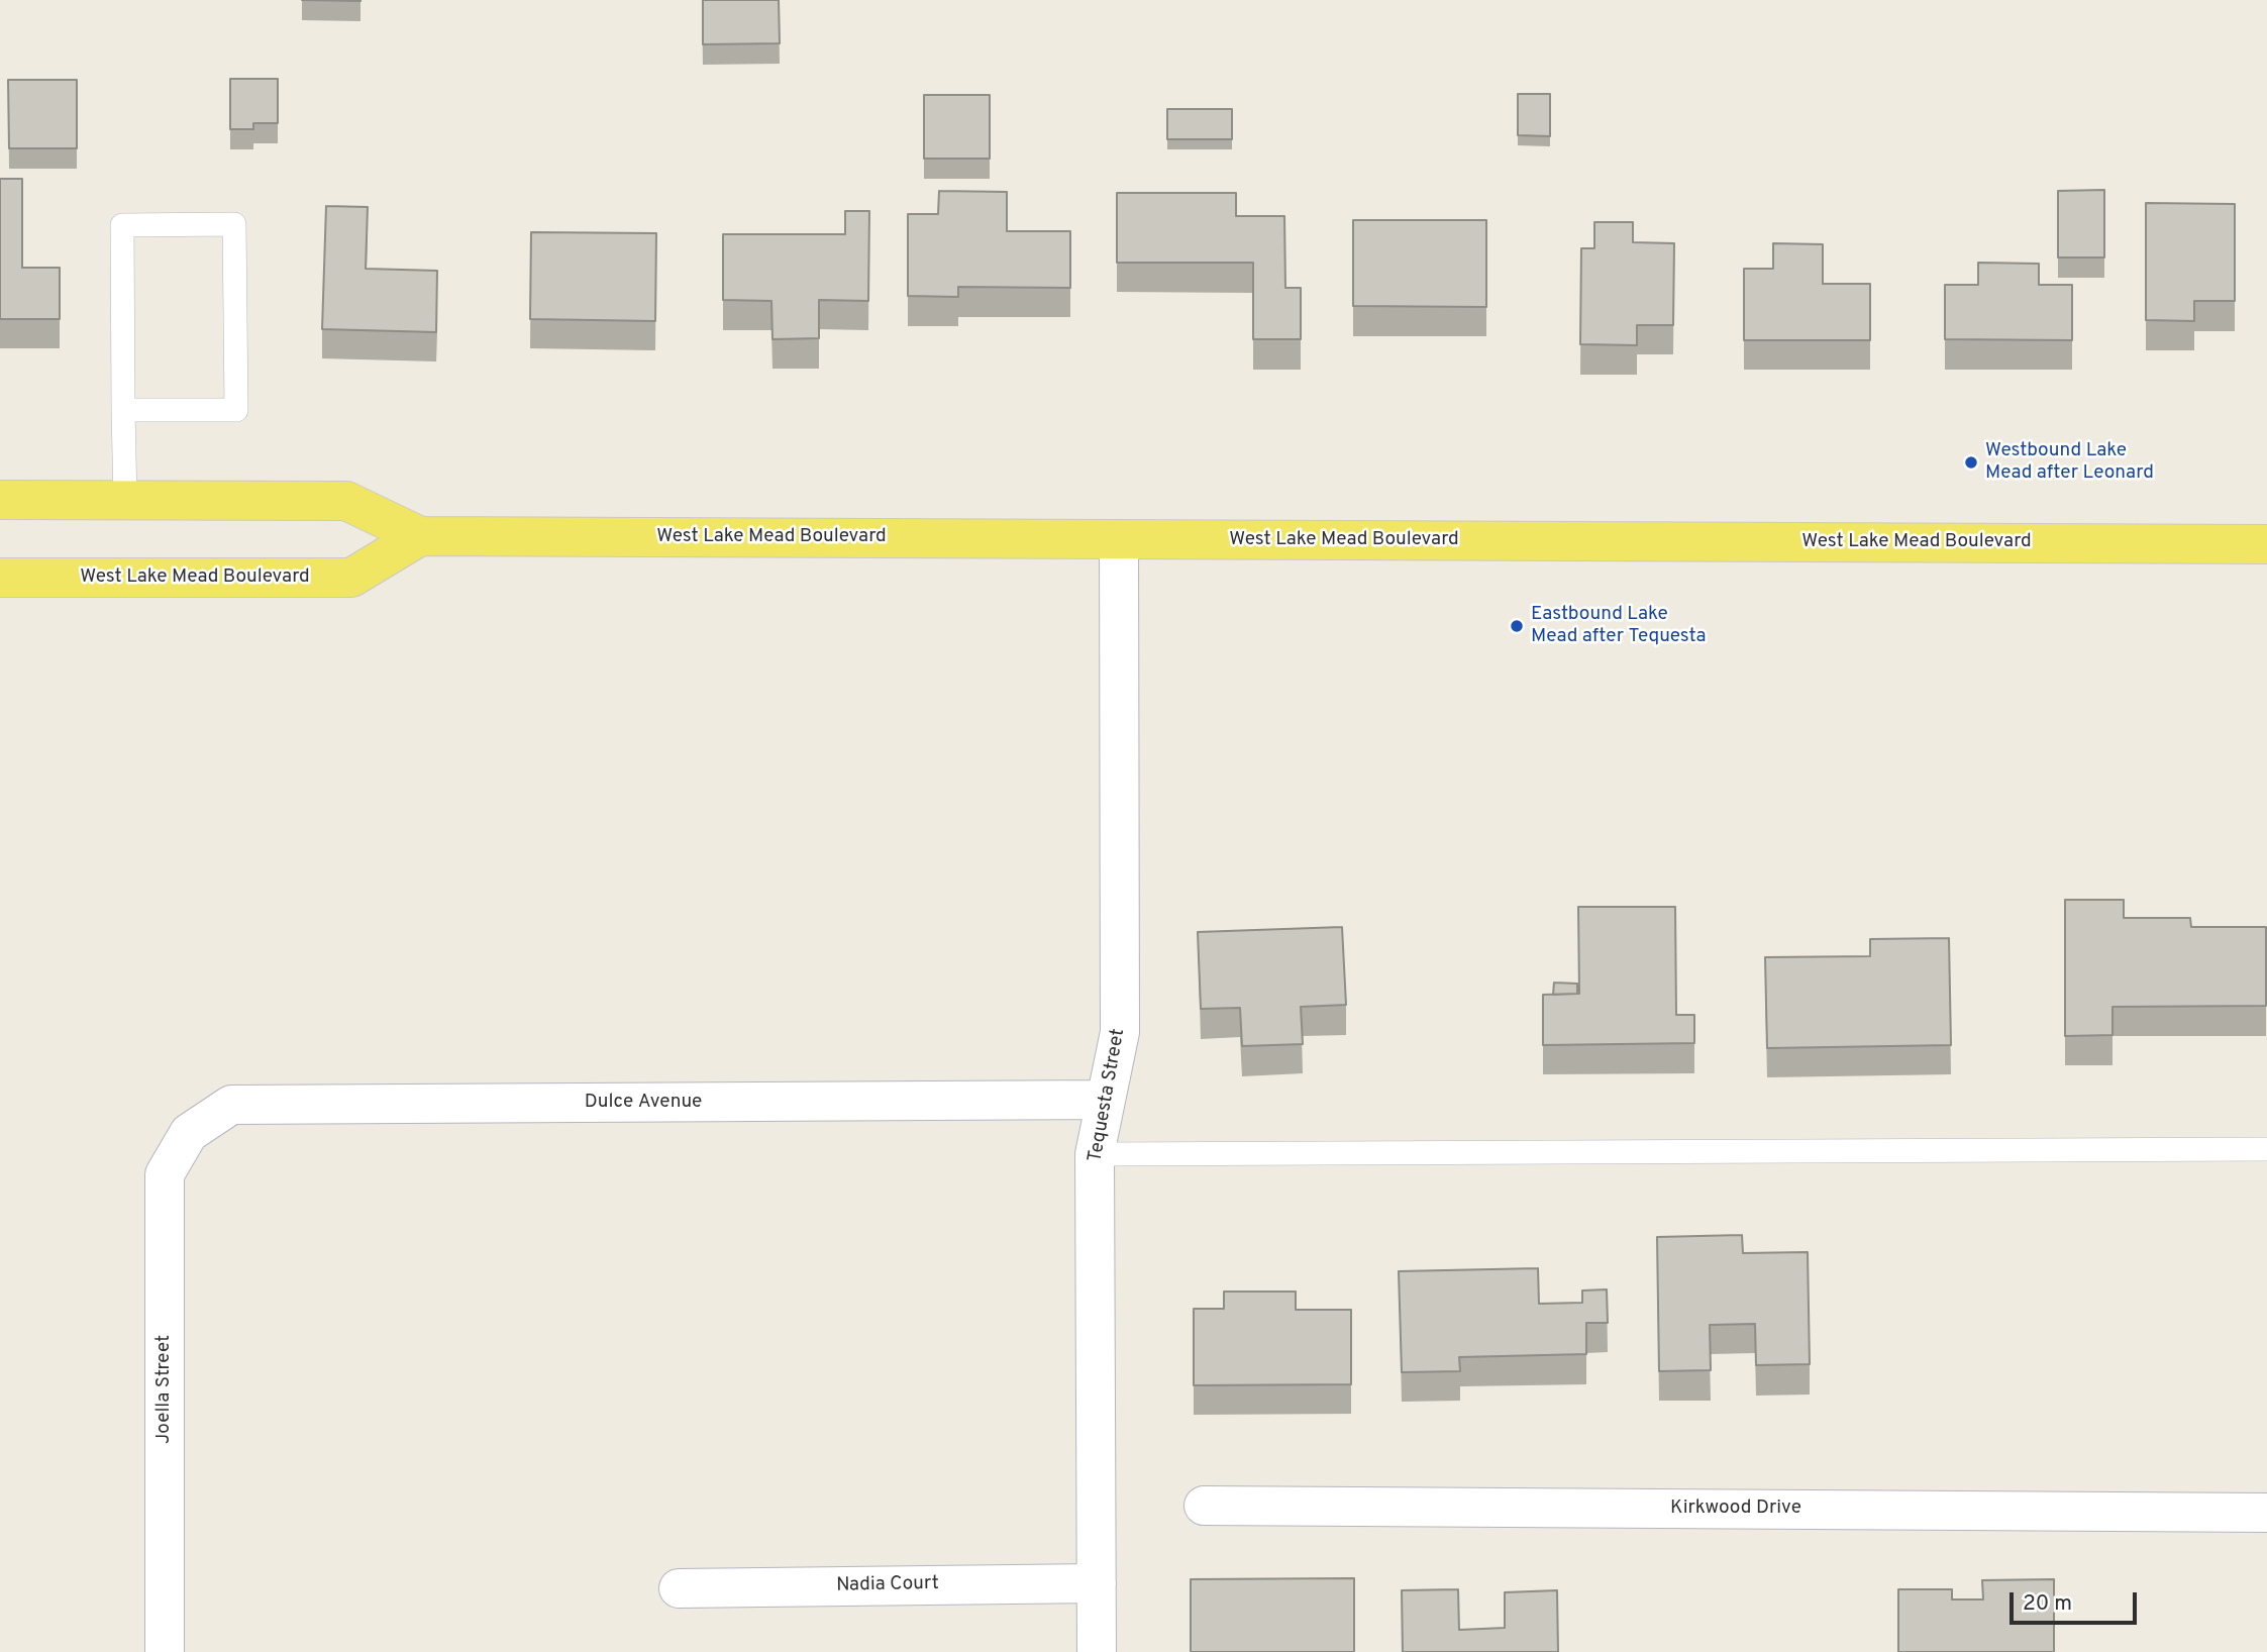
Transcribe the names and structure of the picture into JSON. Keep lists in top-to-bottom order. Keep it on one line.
{"streets":{"main road":["West Lake Mead Boulevard"],"street":["Tequesta Street","Dulce Avenue","Joella Street","Kirkwood Drive","Nadia Court"]},"crossings":[["West Lake Mead Boulevard","Tequesta Street"],["Tequesta Street","Dulce Avenue"],["Tequesta Street","Nadia Court"],["Dulce Avenue","Joella Street"]],"places":["Westbound Lake Mead after Leonard","Eastbound Lake Mead after Tequesta"],"scale_bar":"20 m"}
